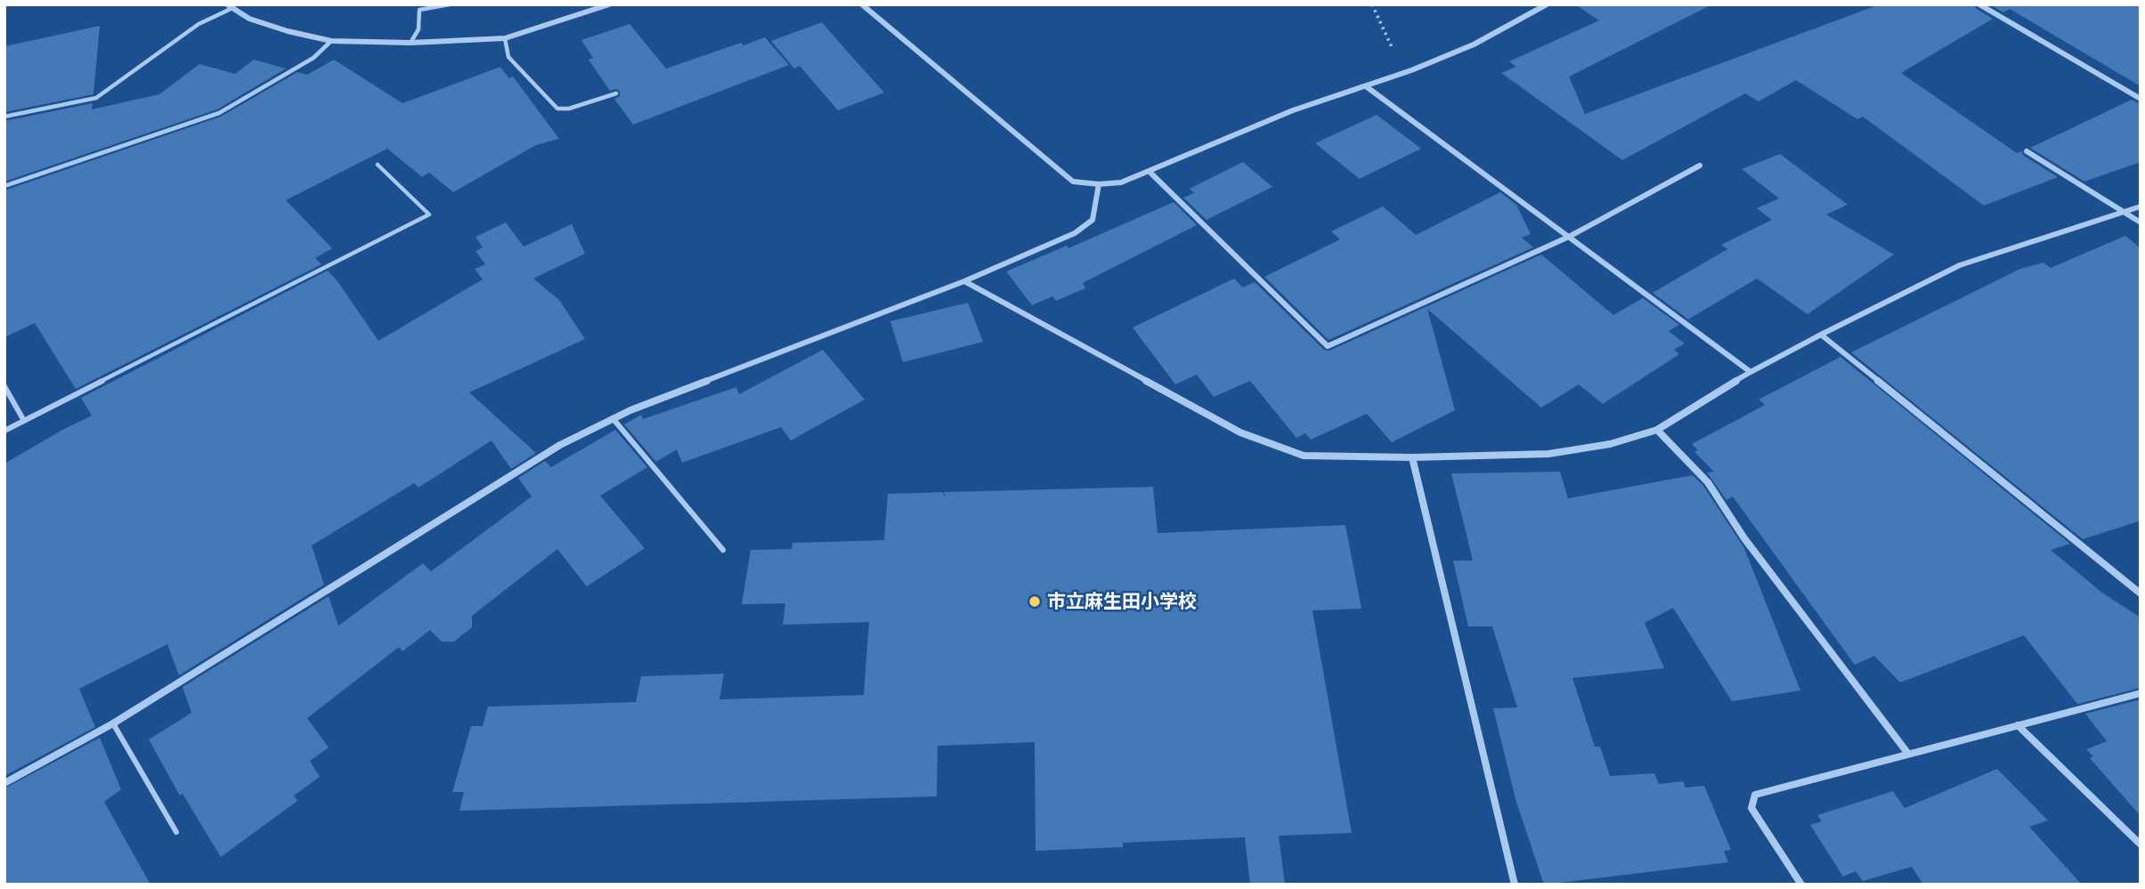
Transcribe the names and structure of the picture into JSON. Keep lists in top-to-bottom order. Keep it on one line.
{"places":["市立麻生田小学校"]}
